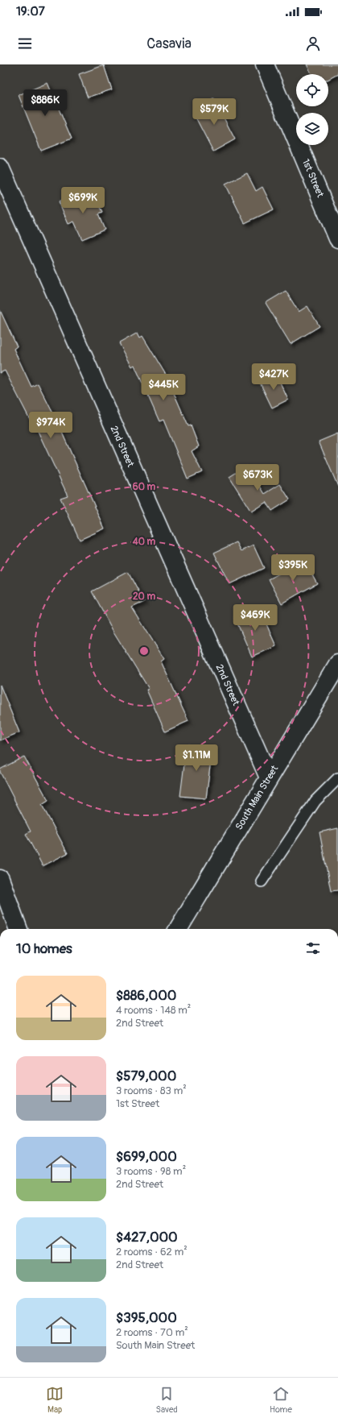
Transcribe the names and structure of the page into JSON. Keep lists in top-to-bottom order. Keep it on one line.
{"streets":{"street":["1st Street","2nd Street","South Main Street"]},"crossings":[["2nd Street","South Main Street"]],"page":{"status":"19:07","header":"Casavia","price":["$886K","$579K","$699K","$427K","$445K","$974K","$673K","$395K","$469K","$1.11M"],"heading":"10 homes","list":[{"name":"$886,000","note":"4 rooms · 148 m² · 2nd Street"},{"name":"$579,000","note":"3 rooms · 83 m² · 1st Street"},{"name":"$699,000","note":"3 rooms · 98 m² · 2nd Street"},{"name":"$427,000","note":"2 rooms · 62 m² · 2nd Street"},{"name":"$395,000","note":"2 rooms · 70 m² · South Main Street"}],"tabs":["Map","Saved","Home"]},"rings":["60 m","40 m","20 m"]}
